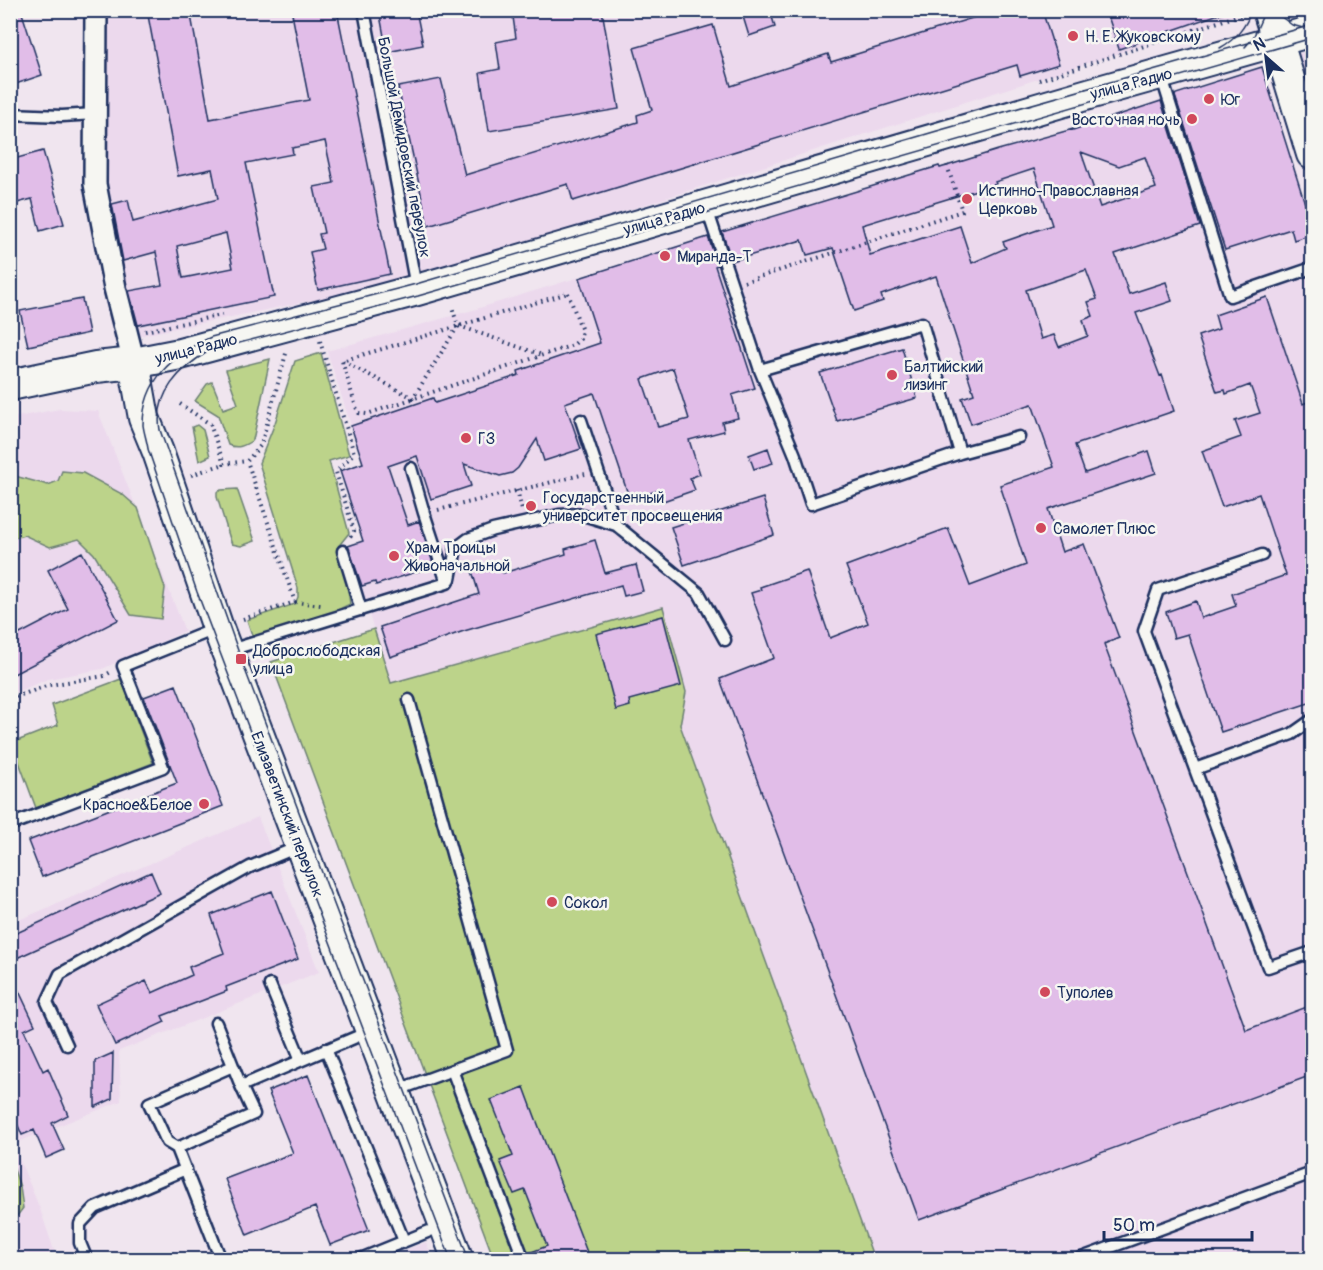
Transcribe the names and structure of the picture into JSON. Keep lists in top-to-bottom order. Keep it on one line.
{"streets":{"street":["улица Радио","Елизаветинский переулок"],"lane":["Большой Демидовский переулок"]},"crossings":[["улица Радио","Большой Демидовский переулок"],["улица Радио","Елизаветинский переулок"]],"places":{"other":["Н. Е. Жуковскому","Юг","Восточная ночь","Истинно-Православная Церковь","Миранда-Т","Балтийский лизинг","ГЗ","Государственный университет просвещения","Самолет Плюс","Храм Троицы Живоначальной","Красное&Белое","Сокол","Туполев"],"transit":["Доброслободская улица"]},"scale_bar":"50 m","north":"top left"}
